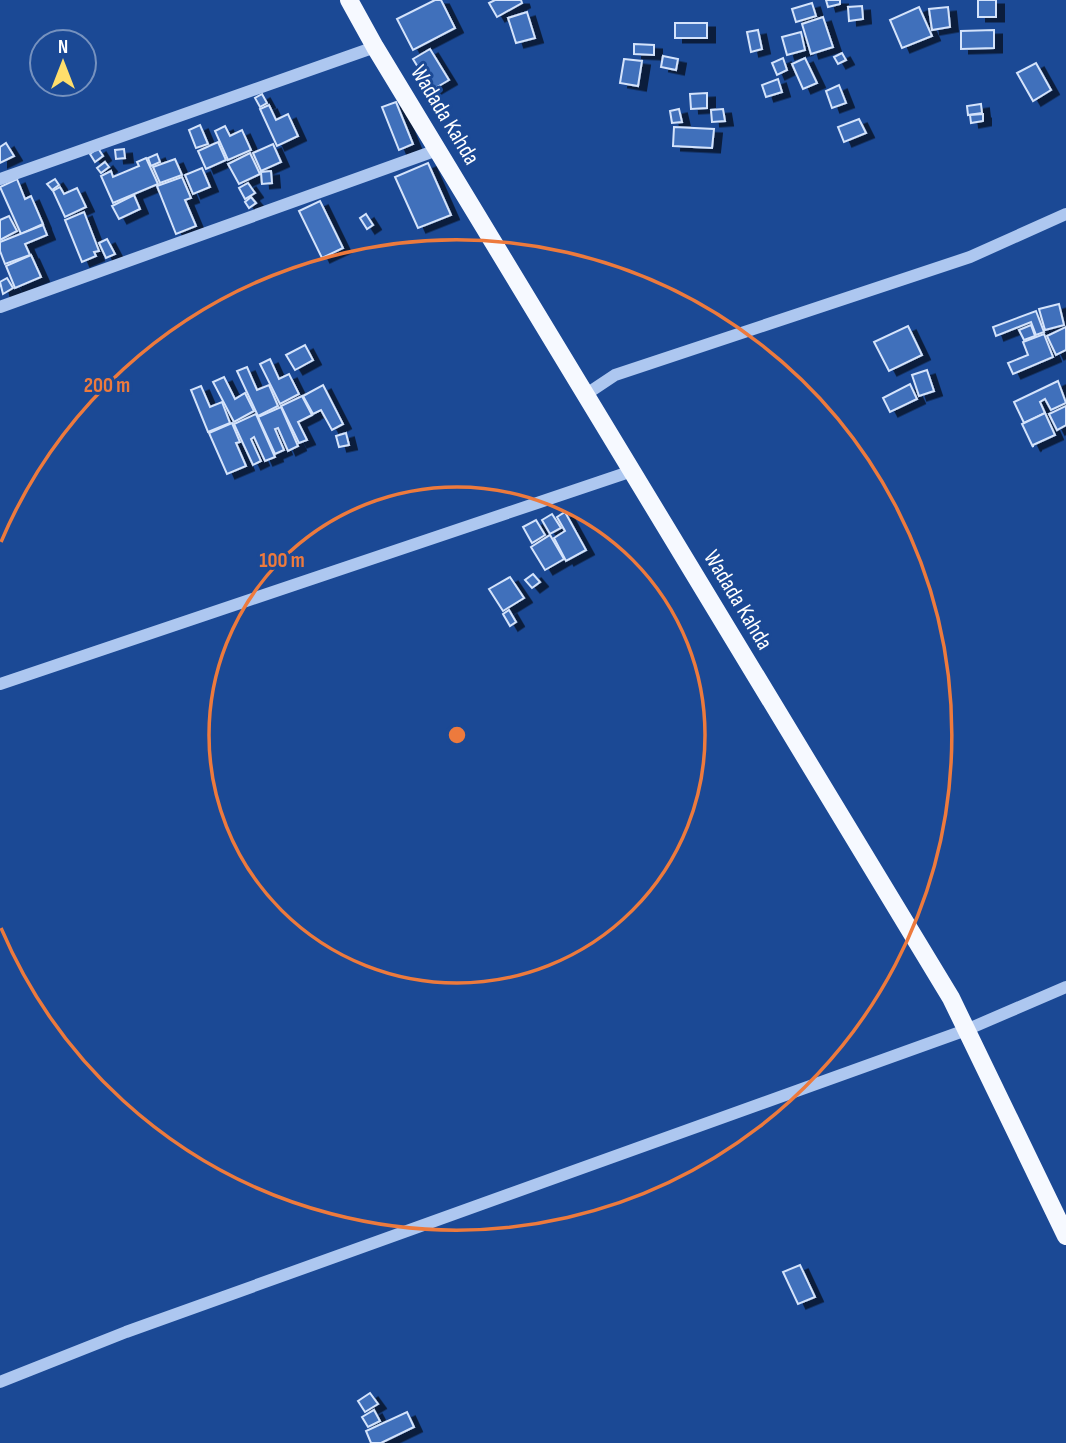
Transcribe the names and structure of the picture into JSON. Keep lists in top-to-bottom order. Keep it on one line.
{"streets":{"main road":["Wadada Kahda"]},"north":"top","rings":["200 m","100 m"]}
